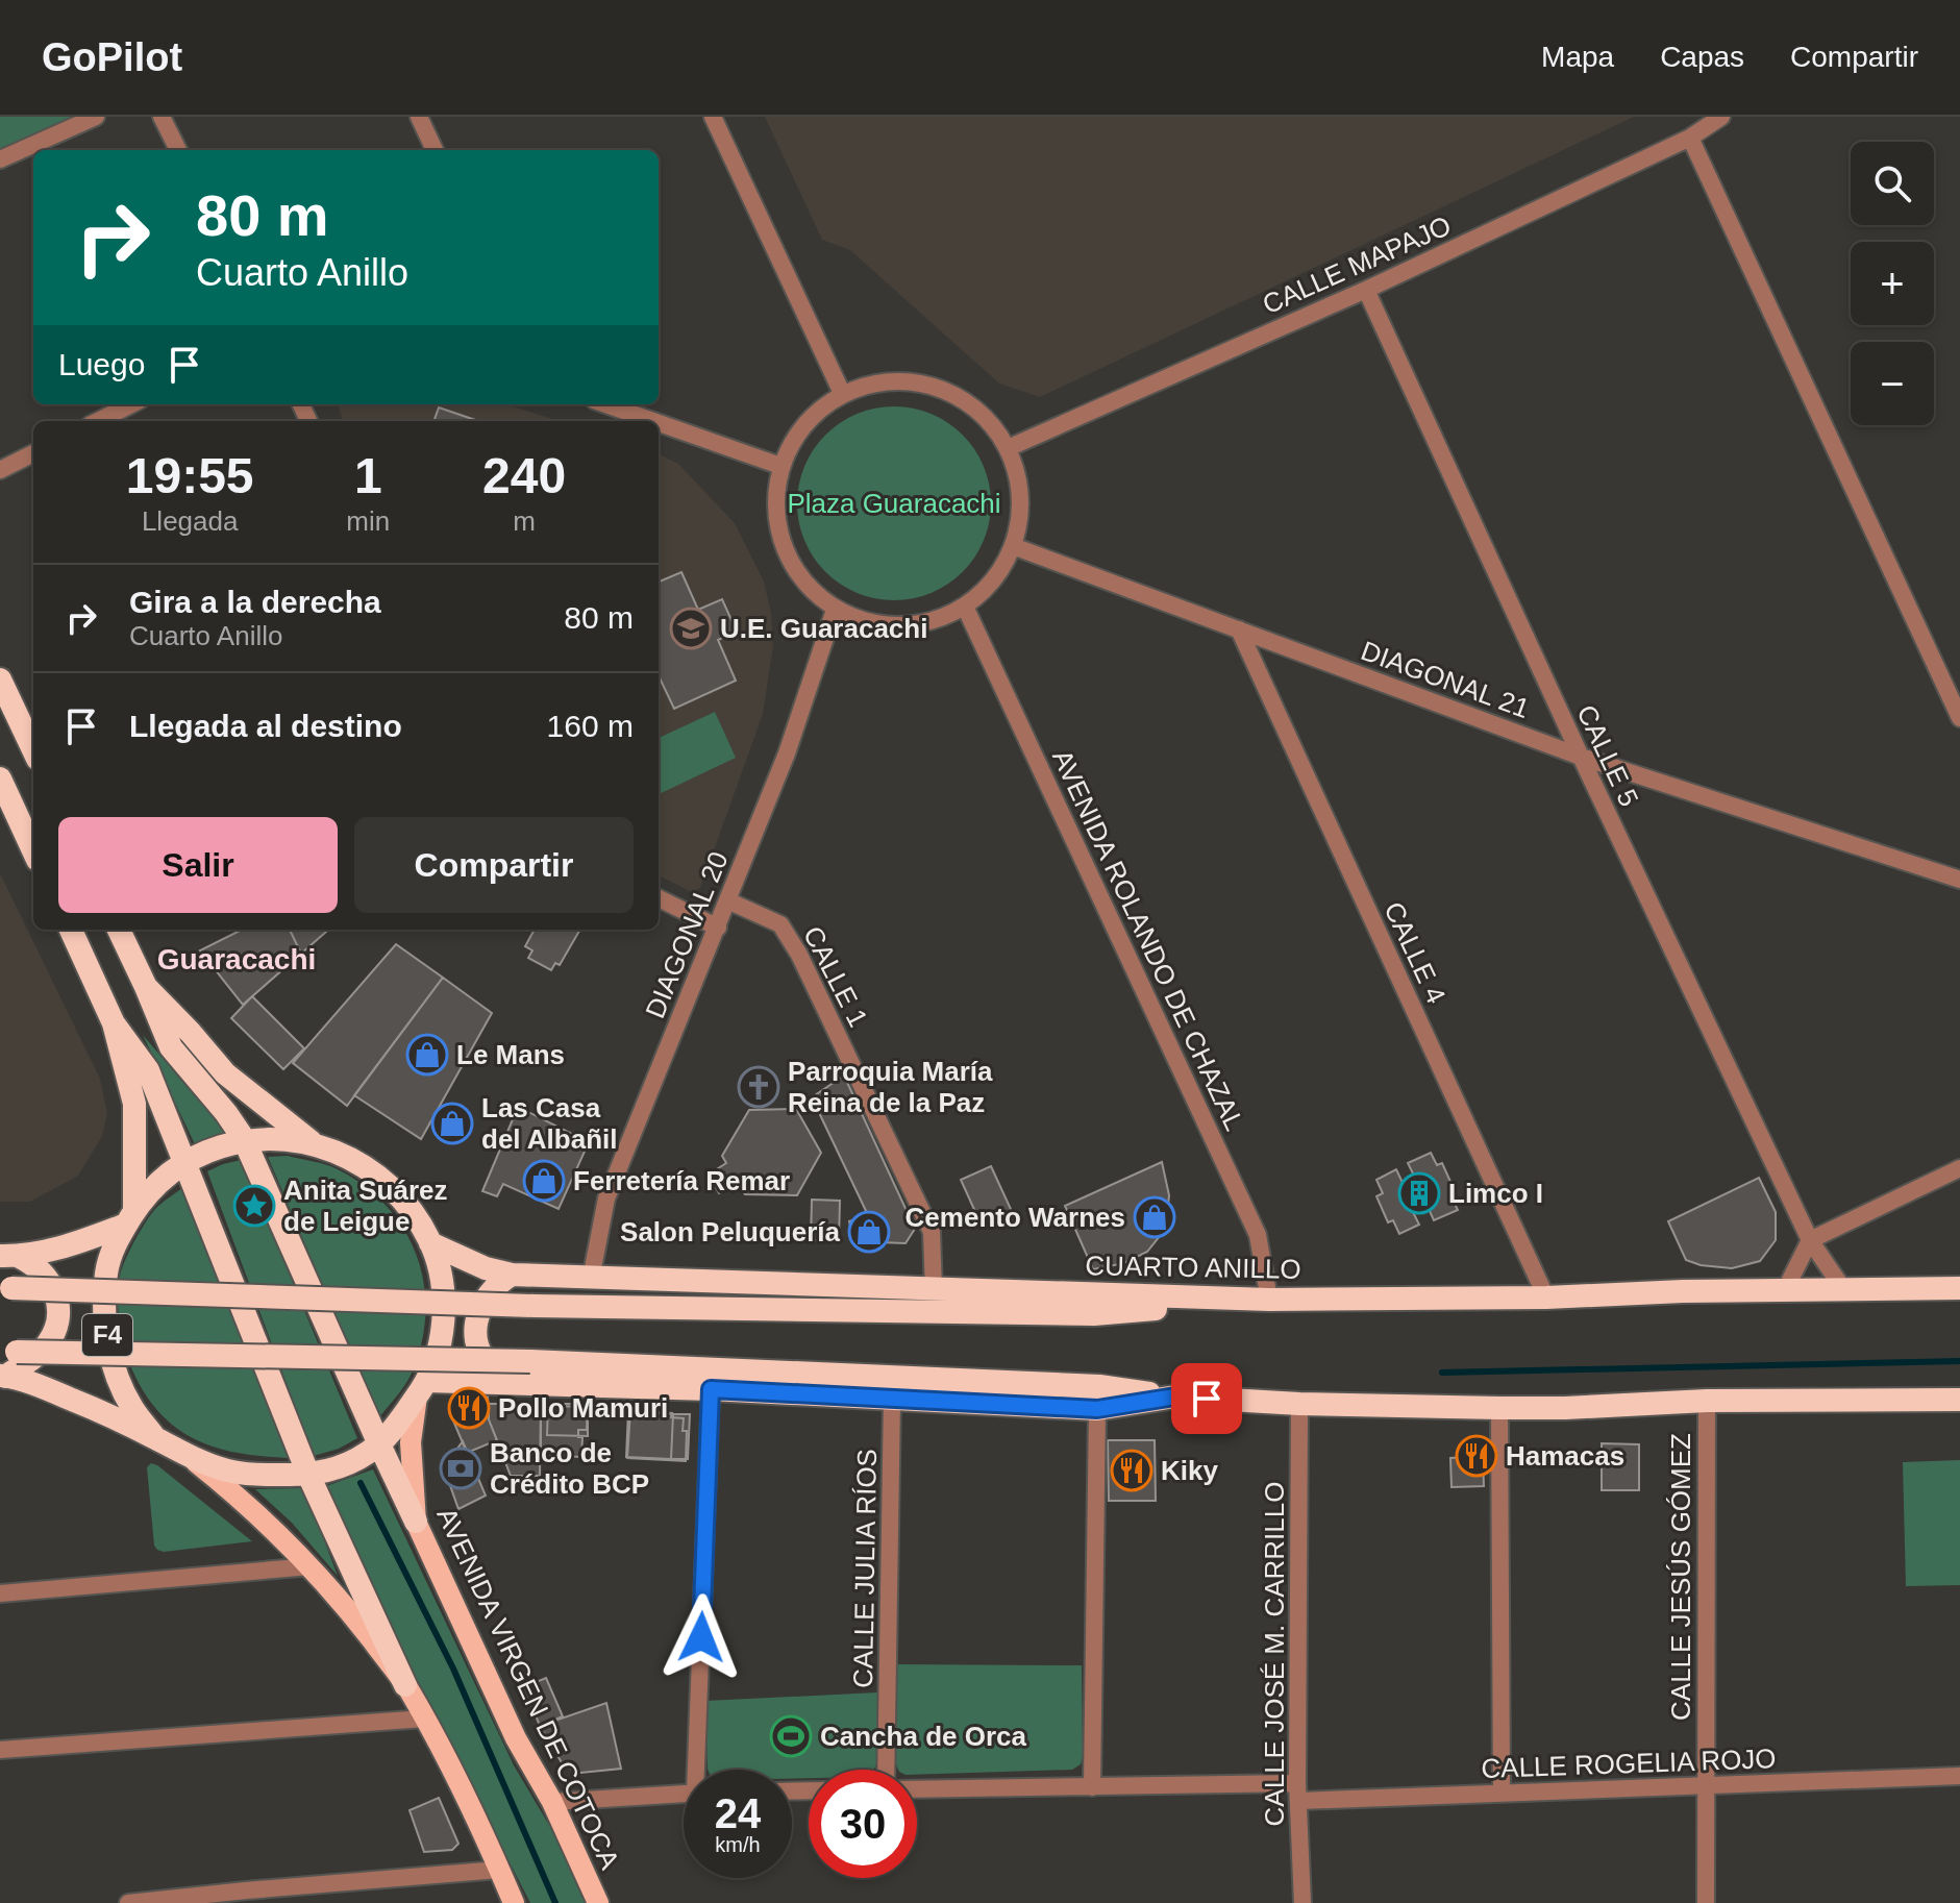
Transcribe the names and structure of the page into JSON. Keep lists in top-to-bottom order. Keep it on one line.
{"streets":{"highway":["CUARTO ANILLO","F4"],"main road":["AVENIDA VIRGEN DE COTOCA"],"street":["CALLE MAPAJO","DIAGONAL 21","CALLE 5","DIAGONAL 20","AVENIDA ROLANDO DE CHAZAL","CALLE 4","CALLE 1","CALLE JULIA RÍOS","CALLE JESÚS GÓMEZ","CALLE JOSÉ M. CARRILLO","CALLE ROGELIA ROJO"]},"crossings":[["CALLE MAPAJO","DIAGONAL 21"],["CALLE MAPAJO","CALLE 5"],["CALLE MAPAJO","DIAGONAL 20"],["CALLE MAPAJO","AVENIDA ROLANDO DE CHAZAL"],["DIAGONAL 21","CALLE 5"],["DIAGONAL 21","DIAGONAL 20"],["DIAGONAL 21","AVENIDA ROLANDO DE CHAZAL"],["DIAGONAL 21","CALLE 4"],["CALLE 5","CUARTO ANILLO"],["DIAGONAL 20","AVENIDA ROLANDO DE CHAZAL"],["DIAGONAL 20","CALLE 1"],["DIAGONAL 20","CUARTO ANILLO"],["AVENIDA ROLANDO DE CHAZAL","CUARTO ANILLO"],["CALLE 4","CUARTO ANILLO"],["CALLE 1","CUARTO ANILLO"],["CUARTO ANILLO","F4"],["F4","AVENIDA VIRGEN DE COTOCA"],["CALLE JESÚS GÓMEZ","CALLE ROGELIA ROJO"],["CALLE JOSÉ M. CARRILLO","CALLE ROGELIA ROJO"]],"districts":["Guaracachi"],"parks":["Plaza Guaracachi"],"places":{"school or university":["U.E. Guaracachi"],"shop":["Le Mans","Las Casa del Albañil","Ferretería Remar","Cemento Warnes","Salon Peluquería"],"church":["Parroquia María Reina de la Paz"],"building":["Limco I"],"place":["Anita Suárez de Leigue"],"restaurant":["Pollo Mamuri","Hamacas","Kiky"],"bank":["Banco de Crédito BCP"],"sports":["Cancha de Orca"]},"page":{"header":"GoPilot","nav":["Mapa","Capas","Compartir"],"map_buttons":["+","−"],"turn":["80 m","Cuarto Anillo"],"then":"Luego","eta":["19:55","Llegada","1","min","240","m"],"list":[{"name":"Gira a la derecha","note":"Cuarto Anillo","value":"80 m"},{"name":"Llegada al destino","value":"160 m"}],"buttons":["Salir","Compartir"],"speed":"24 km/h","limit":"30"}}
